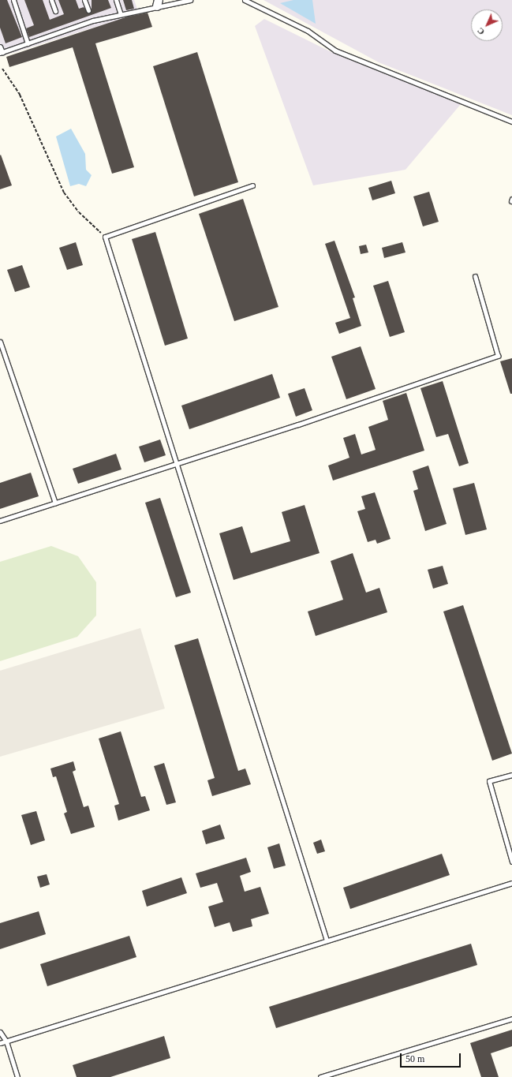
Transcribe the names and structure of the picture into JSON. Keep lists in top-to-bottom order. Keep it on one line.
{"scale_bar":"50 m","north":"bottom left"}
